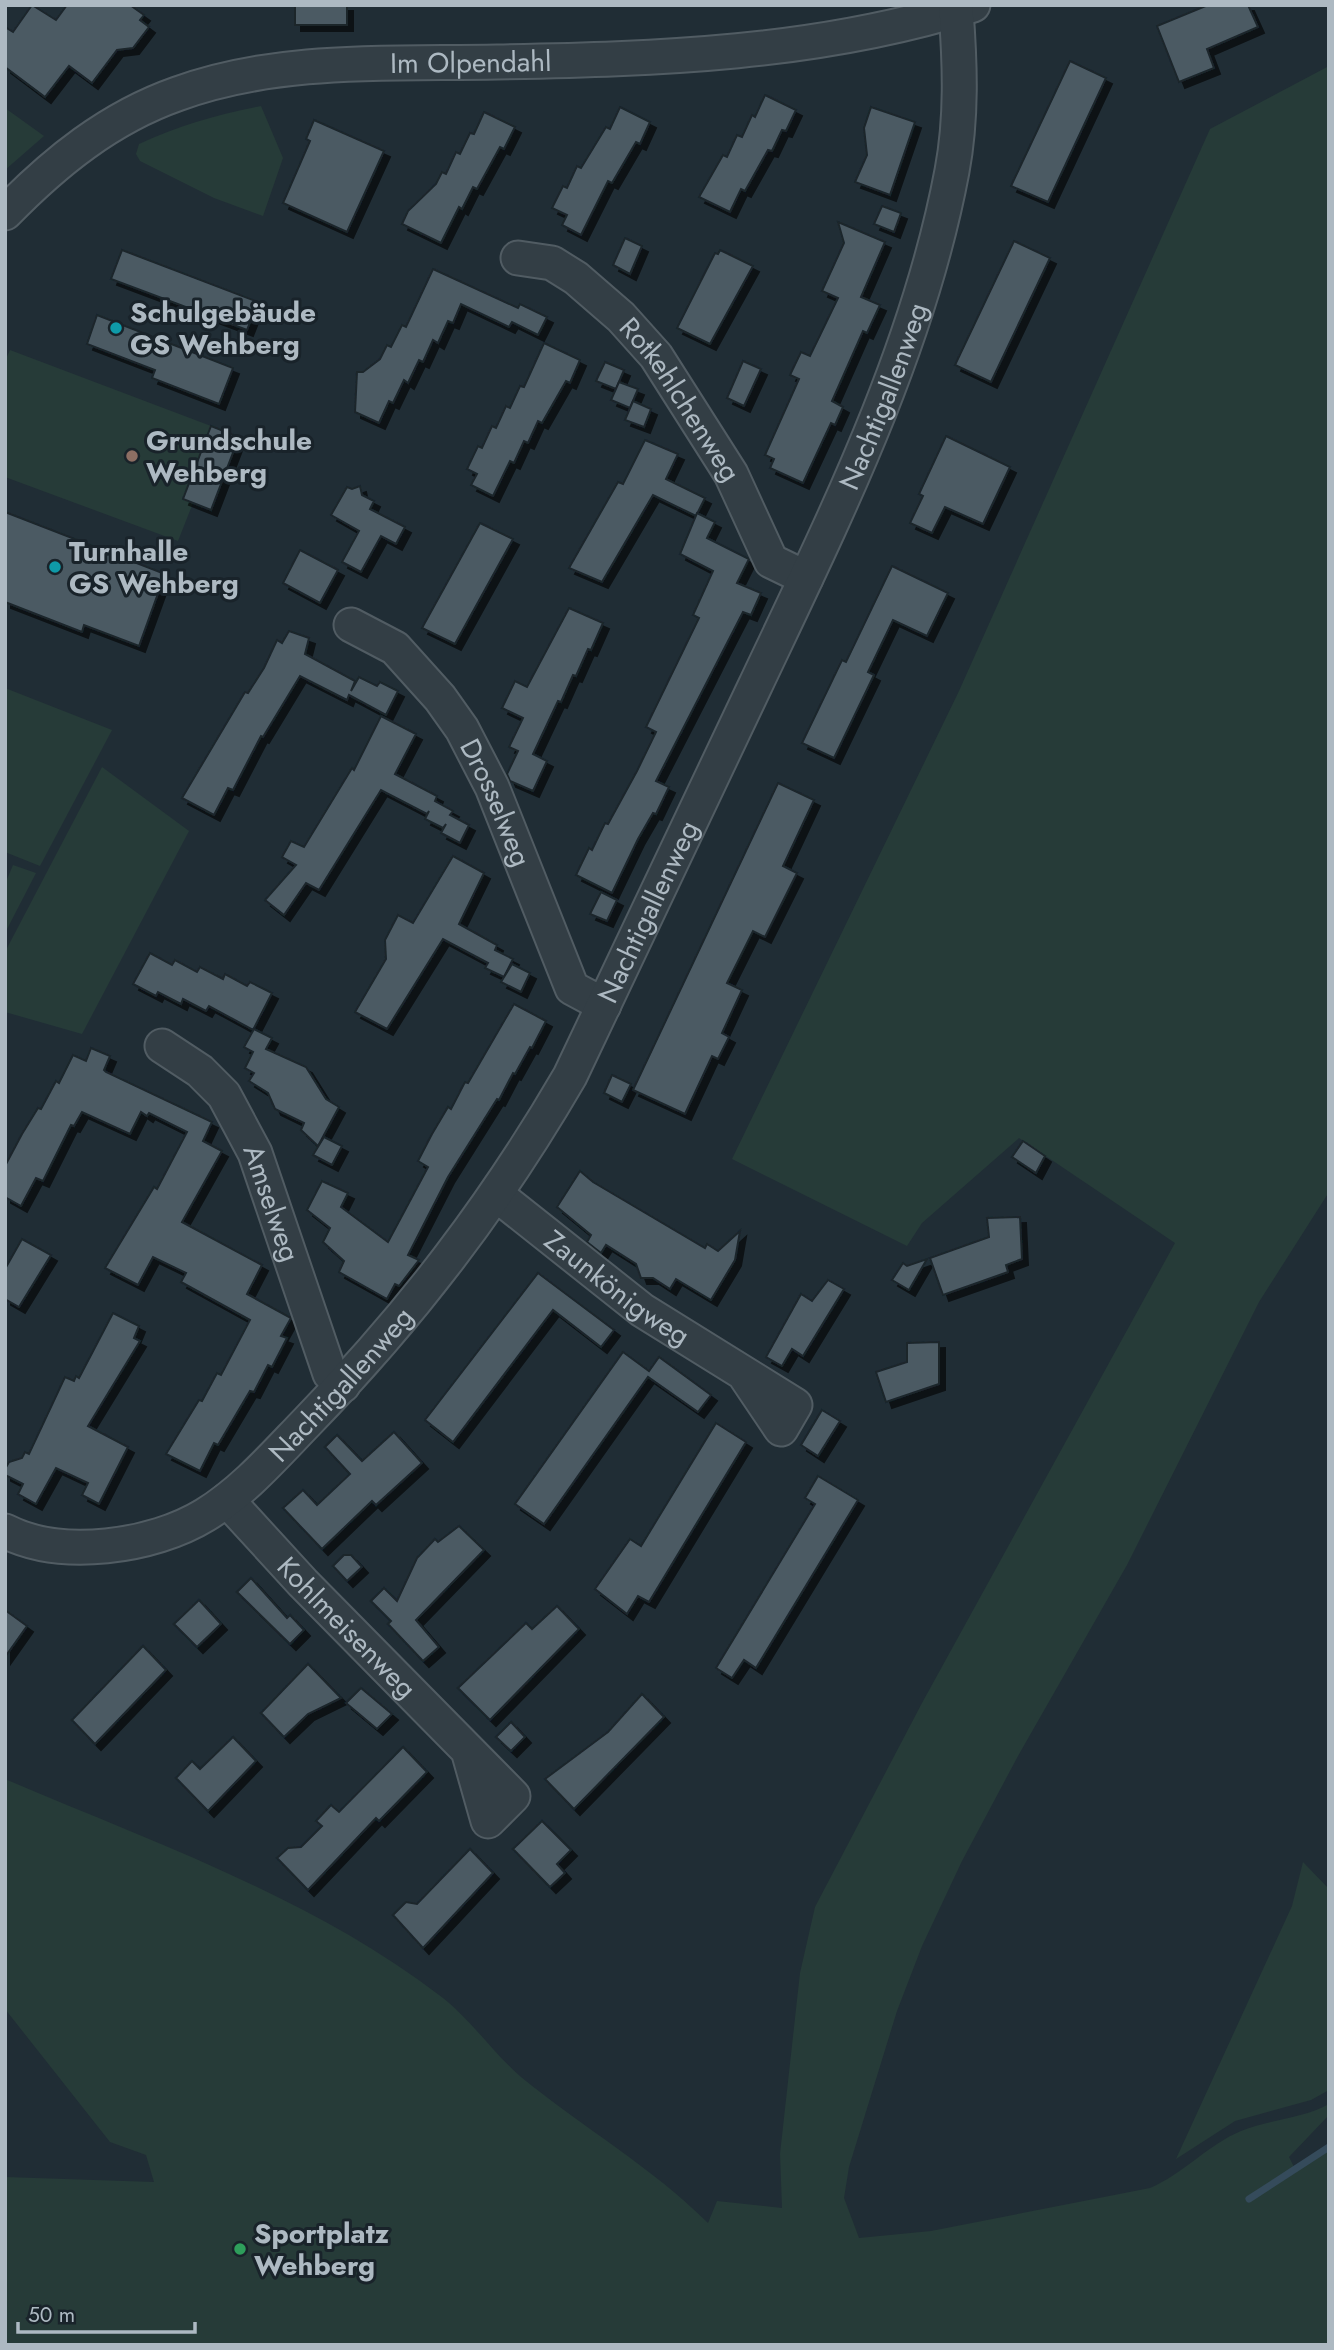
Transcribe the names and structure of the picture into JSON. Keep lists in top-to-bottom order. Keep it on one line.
{"streets":{"street":["Im Olpendahl","Nachtigallenweg","Rotkehlchenweg","Drosselweg","Amselweg","Zaunkönigweg","Kohlmeisenweg"]},"crossings":[["Im Olpendahl","Nachtigallenweg"],["Nachtigallenweg","Rotkehlchenweg"],["Nachtigallenweg","Drosselweg"],["Nachtigallenweg","Amselweg"],["Nachtigallenweg","Zaunkönigweg"],["Nachtigallenweg","Kohlmeisenweg"]],"places":["Schulgebäude GS Wehberg","Grundschule Wehberg","Turnhalle GS Wehberg","Sportplatz Wehberg"],"scale_bar":"50 m"}
